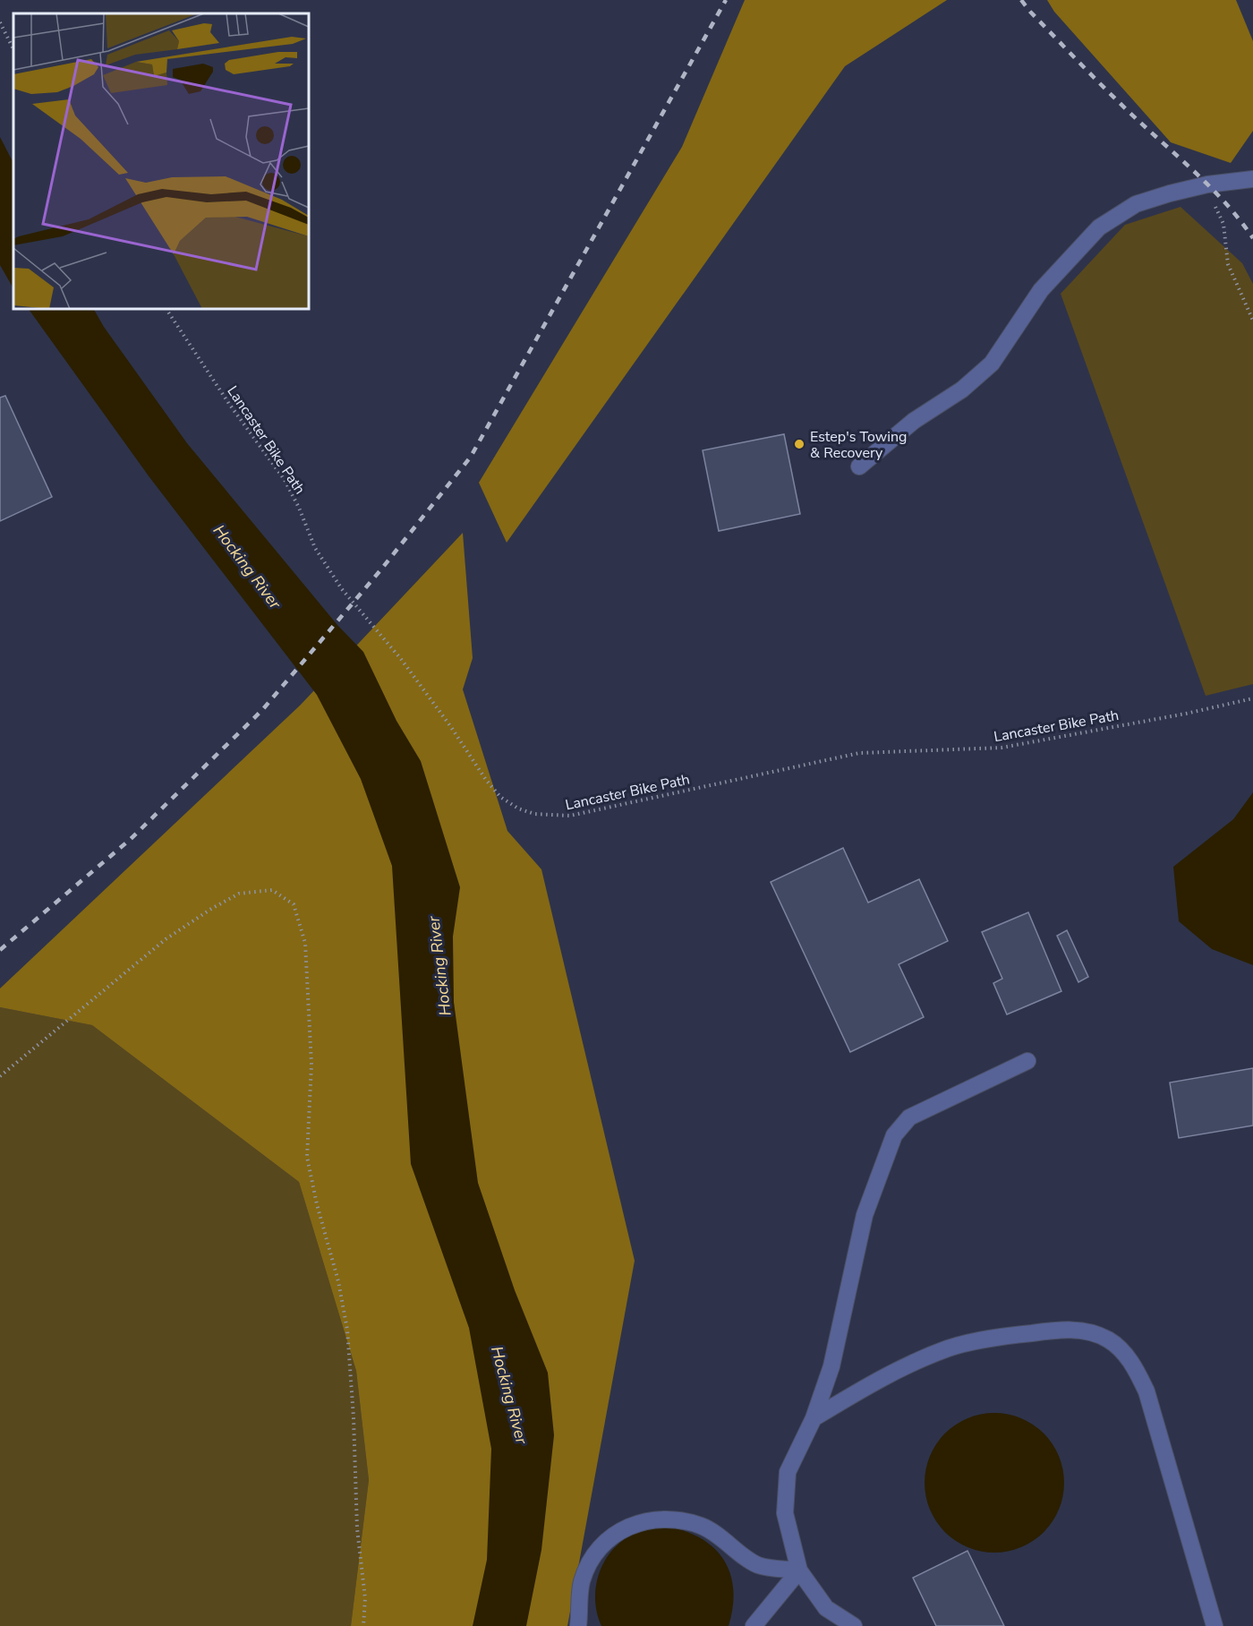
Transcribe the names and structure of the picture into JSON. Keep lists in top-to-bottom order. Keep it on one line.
{"streets":{"path":["Lancaster Bike Path"]},"water":["Hocking River"],"places":["Estep's Towing & Recovery"]}
